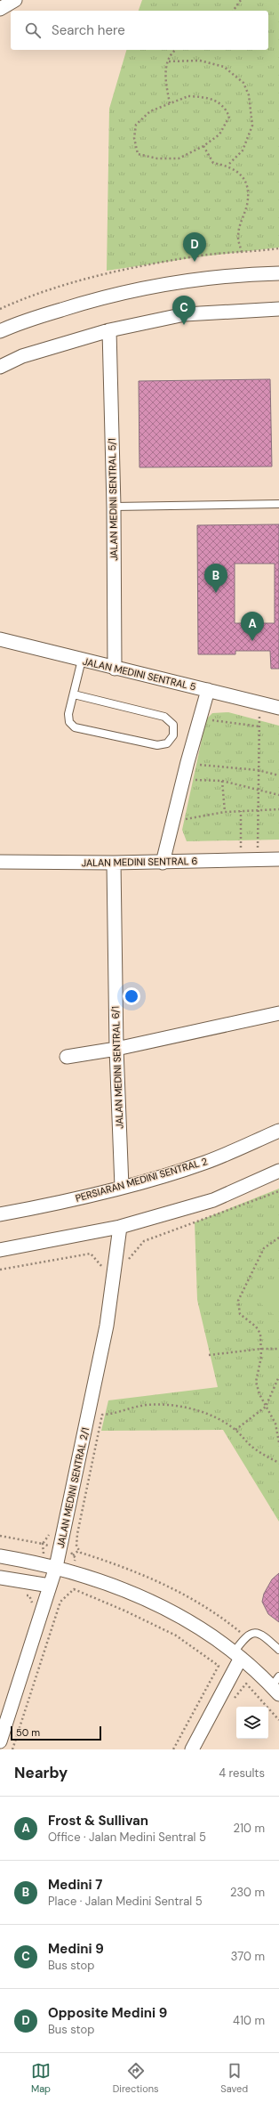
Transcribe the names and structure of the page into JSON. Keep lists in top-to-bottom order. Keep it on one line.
{"streets":{"street":["JALAN MEDINI SENTRAL 5/1","JALAN MEDINI SENTRAL 5","JALAN MEDINI SENTRAL 6","JALAN MEDINI SENTRAL 6/1","PERSIARAN MEDINI SENTRAL 2","JALAN MEDINI SENTRAL 2/1"]},"crossings":[["JALAN MEDINI SENTRAL 5/1","JALAN MEDINI SENTRAL 5"],["JALAN MEDINI SENTRAL 6","JALAN MEDINI SENTRAL 6/1"],["JALAN MEDINI SENTRAL 6/1","PERSIARAN MEDINI SENTRAL 2"]],"scale_bar":"50 m","page":{"search":"Search here","pins":["D","C","B","A"],"scale":"50 m","heading":["Nearby","4 results"],"list":[{"mark":"A","name":"Frost & Sullivan","note":"Office · Jalan Medini Sentral 5","value":"210 m"},{"mark":"B","name":"Medini 7","note":"Place · Jalan Medini Sentral 5","value":"230 m"},{"mark":"C","name":"Medini 9","note":"Bus stop","value":"370 m"},{"mark":"D","name":"Opposite Medini 9","note":"Bus stop","value":"410 m"}],"nav":["Map","Directions","Saved"]}}
